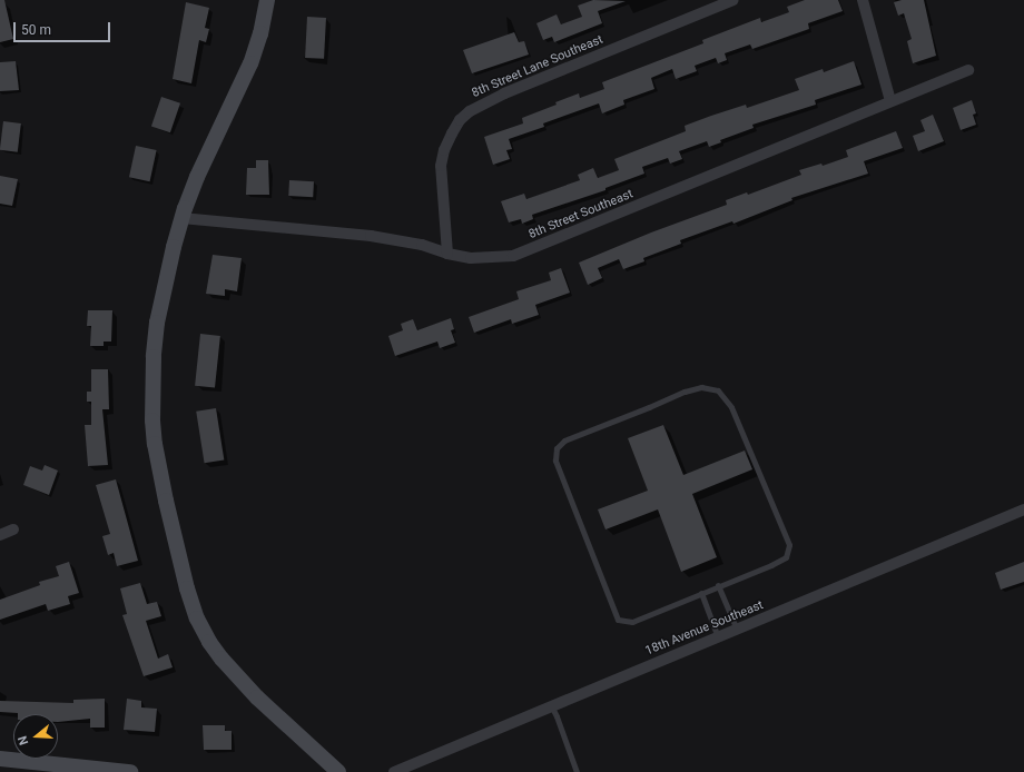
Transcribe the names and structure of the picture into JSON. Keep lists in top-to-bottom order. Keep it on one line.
{"streets":{"street":["8th Street Lane Southeast","8th Street Southeast","18th Avenue Southeast"]},"crossings":[["8th Street Lane Southeast","8th Street Southeast"]],"scale_bar":"50 m","north":"left"}
